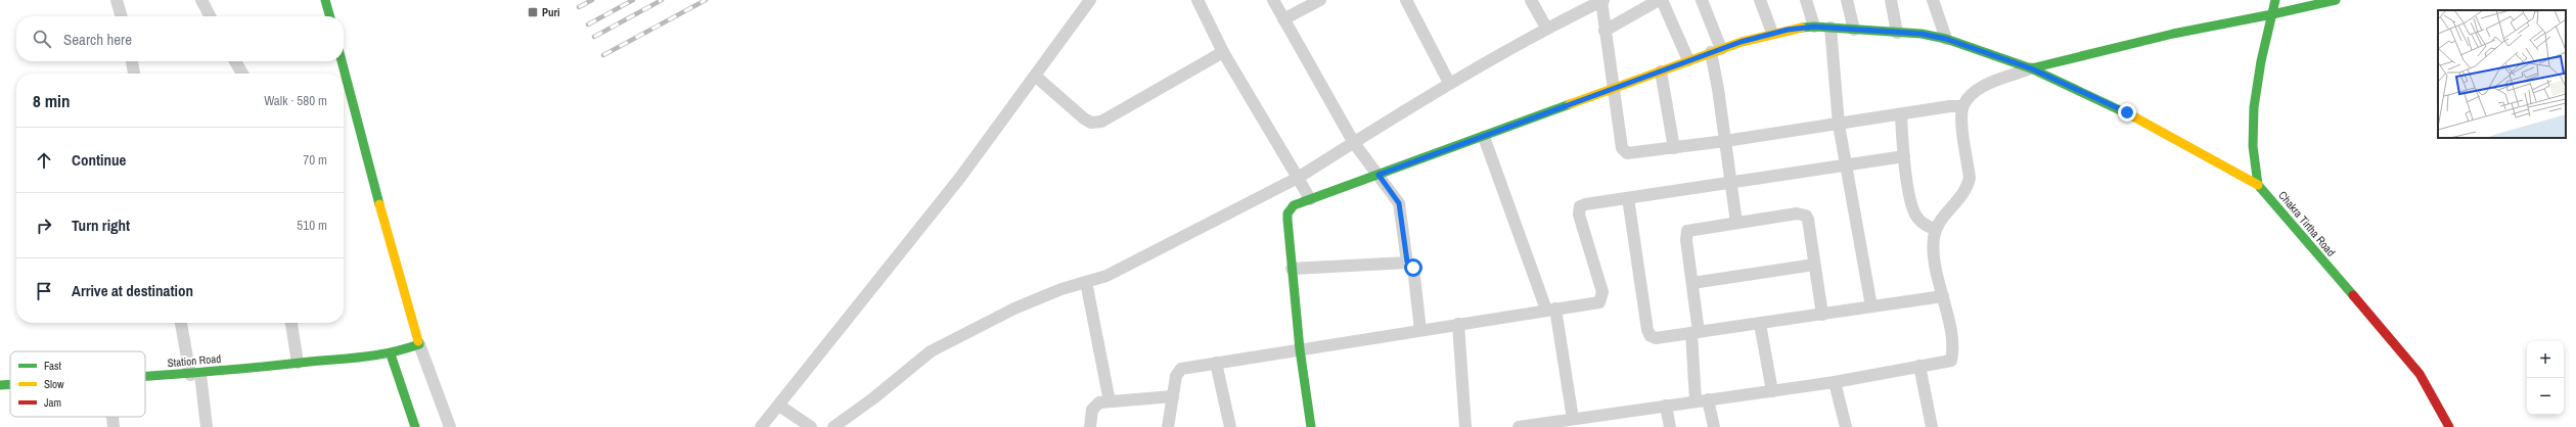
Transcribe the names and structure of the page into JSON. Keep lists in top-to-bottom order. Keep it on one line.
{"streets":{"main road":["Chakra Tirtha Road","Station Road"]},"places":{"transit":["Puri"]},"legend":["Fast","Slow","Jam"],"page":{"search":"Search here","heading":["8 min","Walk · 580 m"],"list":[["Continue","70 m"],["Turn right","510 m"],"Arrive at destination"],"map_buttons":["+","−"]}}
